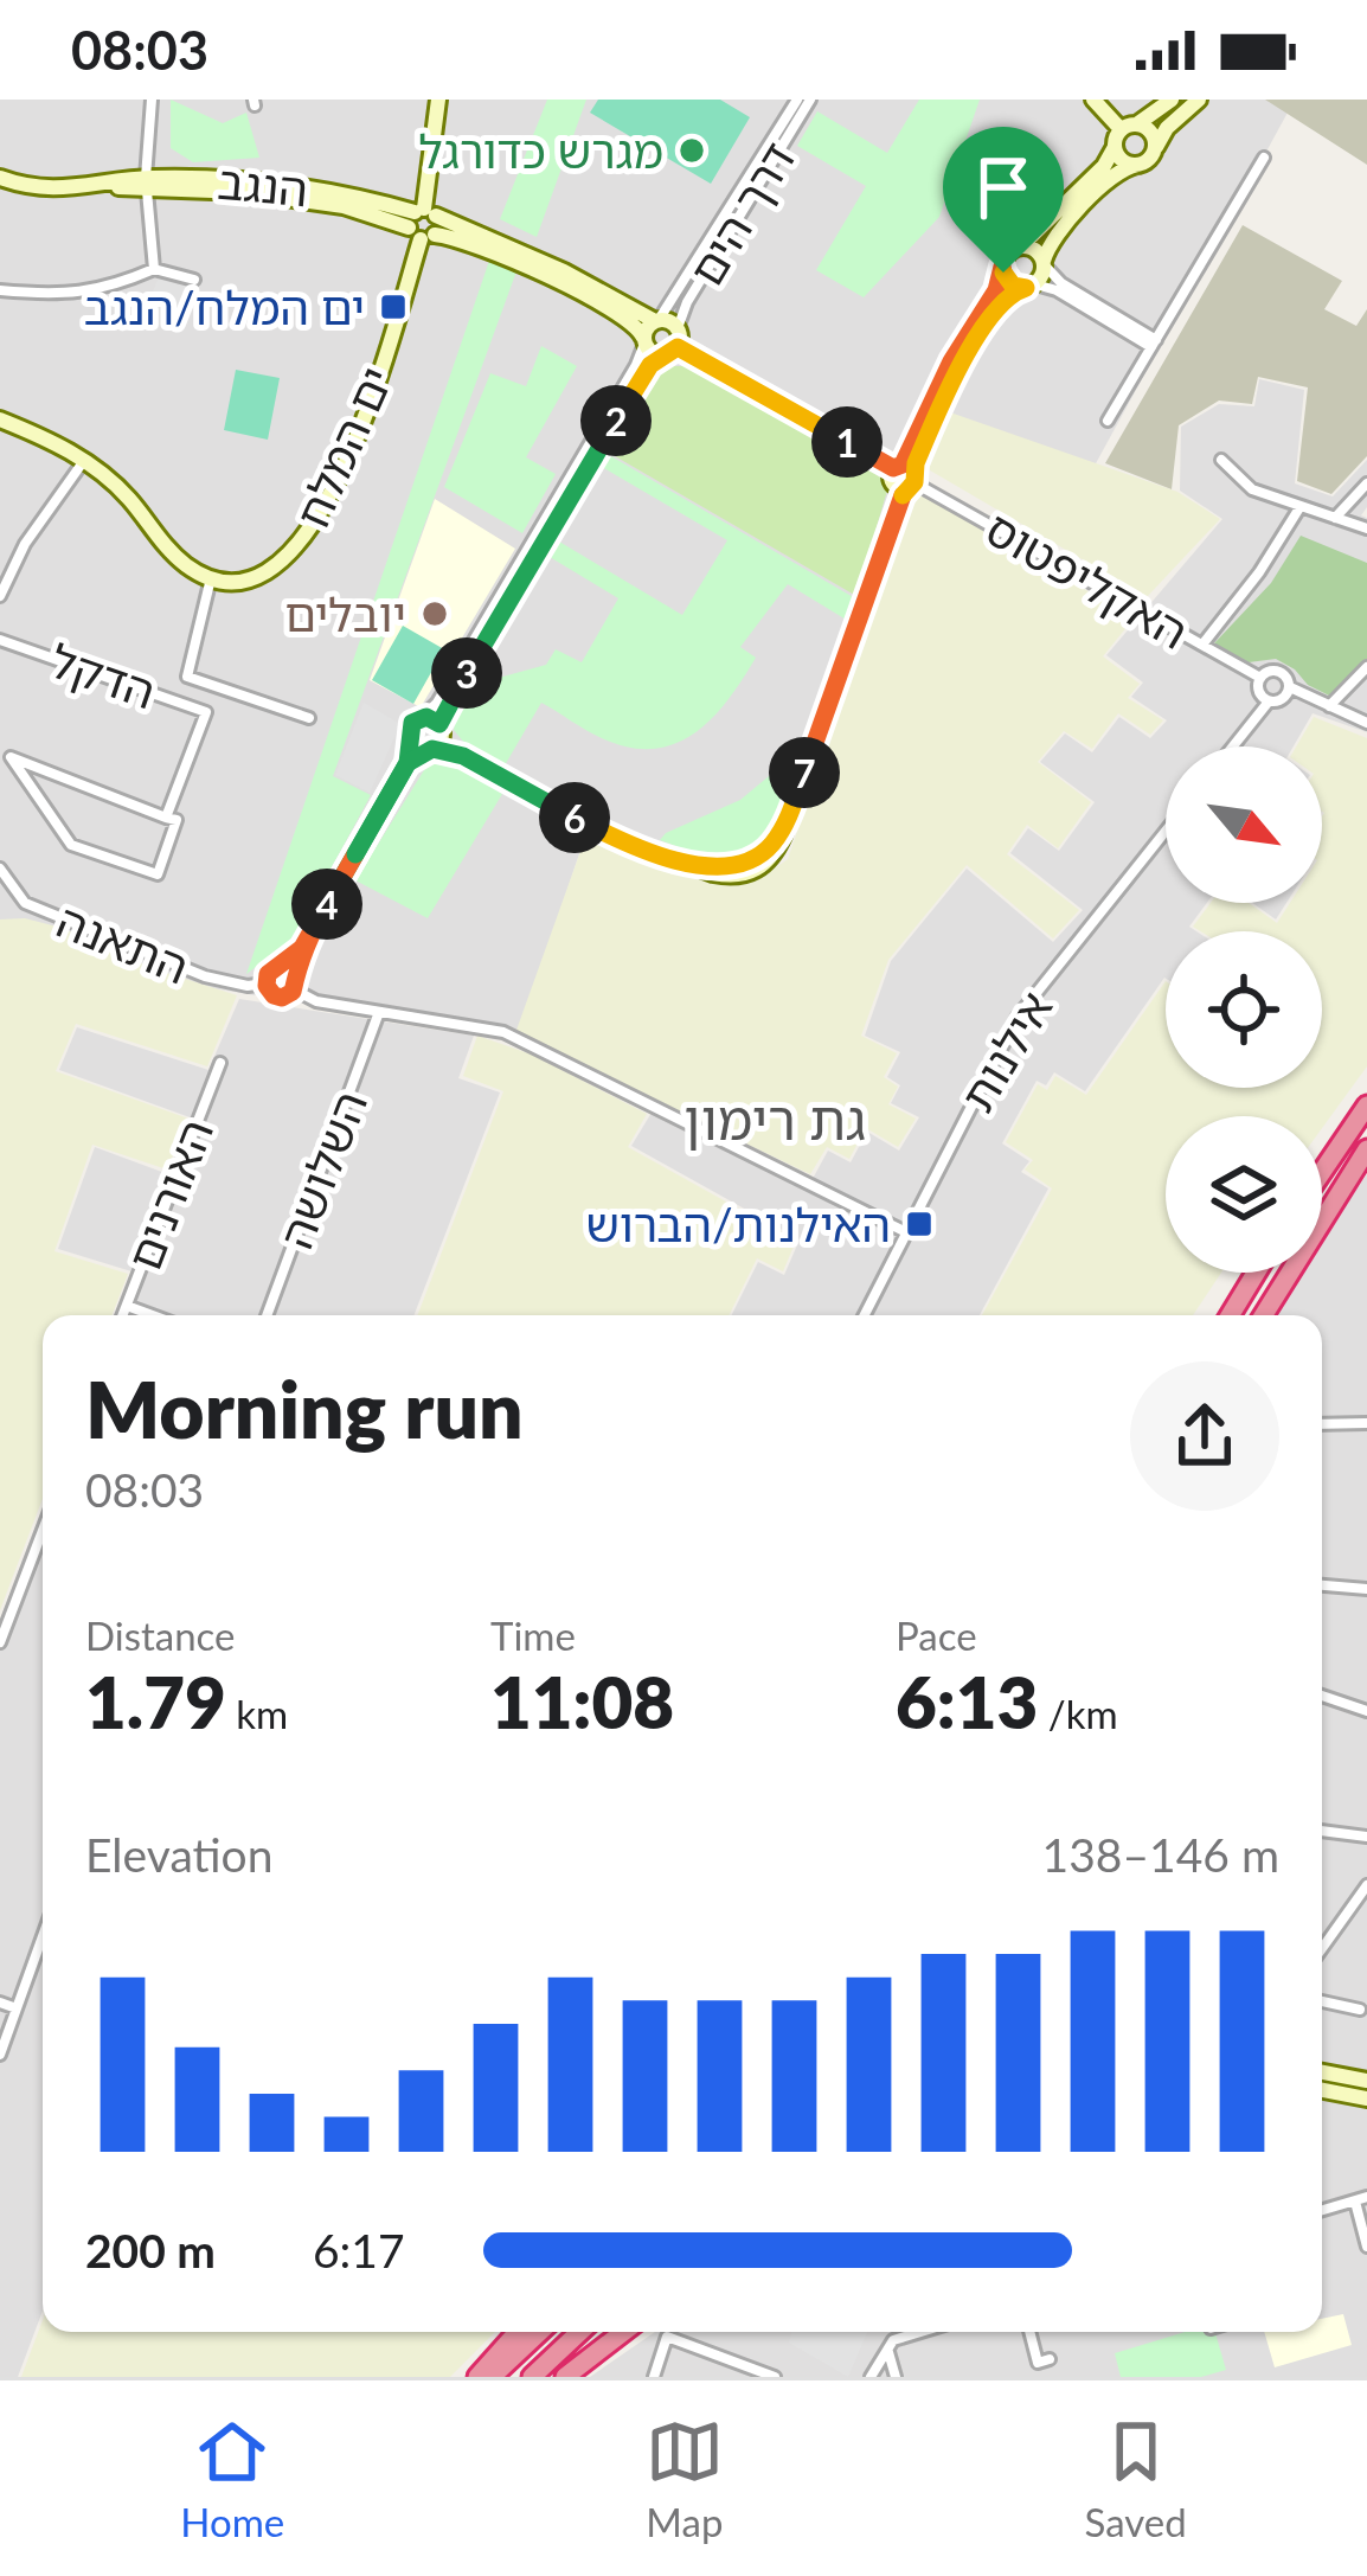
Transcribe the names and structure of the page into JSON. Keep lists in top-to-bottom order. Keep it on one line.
{"streets":{"street":["הנגב","דרך הים","ים המלח","האקליפטוס","הדקל","התאנה","אילנות","השלושה","האורנים"]},"crossings":[["הנגב","ים המלח"]],"districts":["גת רימון"],"places":{"other":["מגרש כדורגל","יובלים"],"transit":["ים המלח/הנגב","האילנות/הברוש"]},"north":"bottom right","page":{"status":"08:03","pins":["2","1","3","7","6","4"],"heading":["Morning run","08:03"],"stats":[["Distance","1.79 km"],["Time","11:08"],["Pace","6:13 /km"]],"chart":["Elevation","138–146 m"],"list":[{"name":"200 m","note":"6:17"}],"tabs":["Home","Map","Saved"]}}
